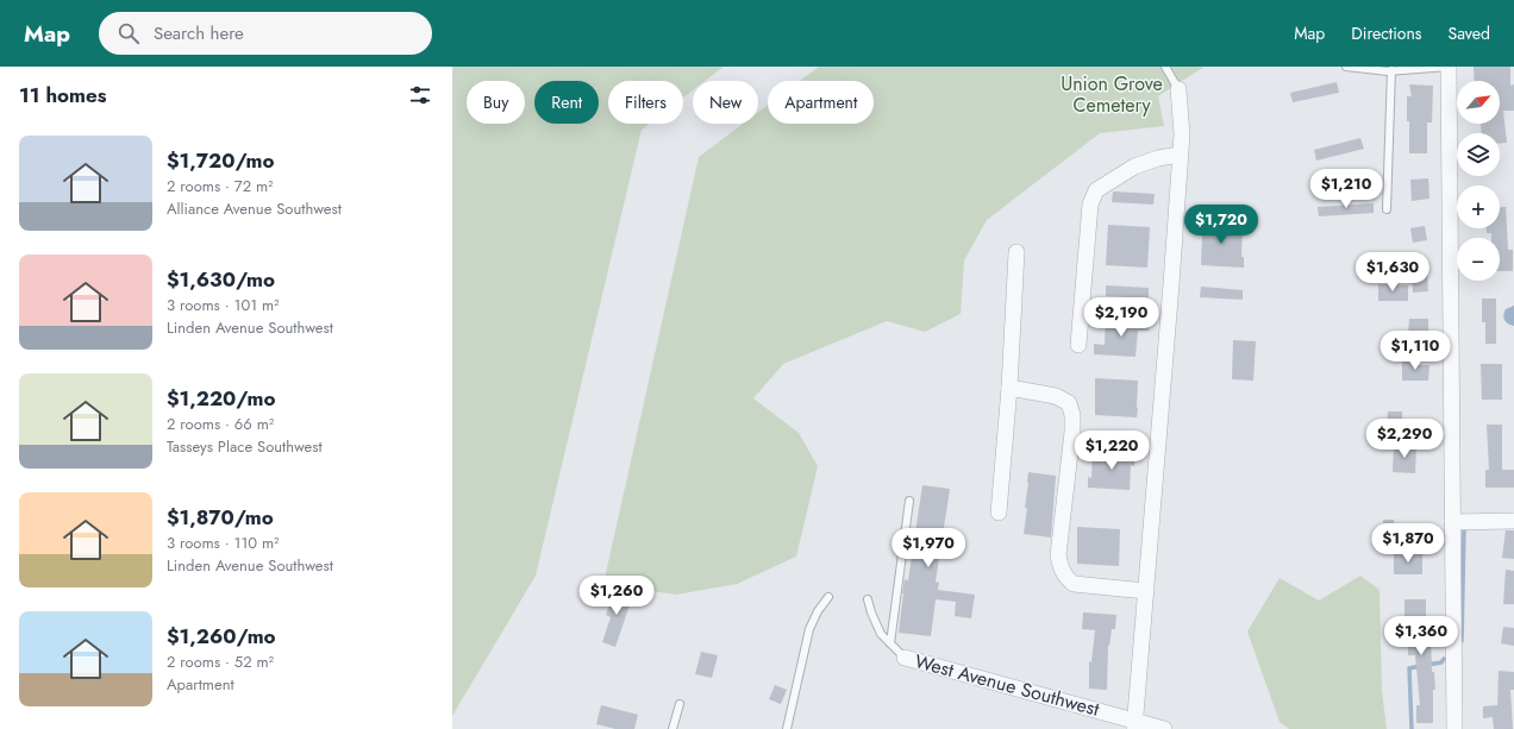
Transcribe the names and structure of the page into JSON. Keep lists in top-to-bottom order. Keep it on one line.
{"streets":{"street":["West Avenue Southwest"]},"parks":["Union Grove Cemetery"],"north":"top right","page":{"header":"Map","search":"Search here","nav":["Map","Directions","Saved"],"heading":"11 homes","map_buttons":["+","−"],"chip":["Buy","Rent","Filters","New","Apartment"],"list":[{"name":"$1,720/mo","note":"2 rooms · 72 m² · Alliance Avenue Southwest"},{"name":"$1,630/mo","note":"3 rooms · 101 m² · Linden Avenue Southwest"},{"name":"$1,220/mo","note":"2 rooms · 66 m² · Tasseys Place Southwest"},{"name":"$1,870/mo","note":"3 rooms · 110 m² · Linden Avenue Southwest"},{"name":"$1,260/mo","note":"2 rooms · 52 m² · Apartment"}],"price":["$1,210","$1,720","$1,630","$2,190","$1,110","$2,290","$1,220","$1,870","$1,970","$1,260","$1,360"]}}
